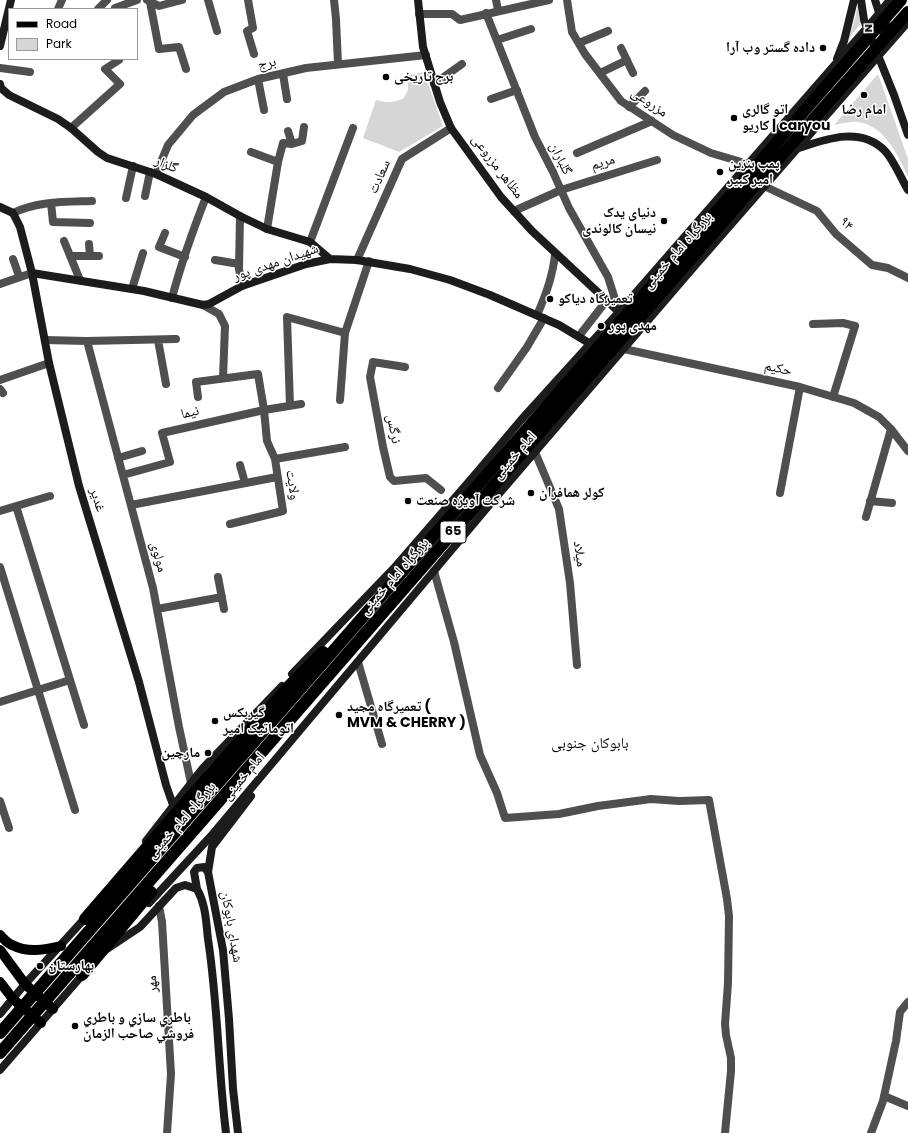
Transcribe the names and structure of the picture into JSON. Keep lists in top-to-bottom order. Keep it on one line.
{"streets":{"highway":["بزرگراه امام خمینی","65"],"main road":["گلزار","مظاهر مزروعی","شهیدان مهدی پور","امام خمینی","غدیر","شهدای بابوکان"],"street":["برج","مزروعی","گلباران","مریم","سعادت","۹۴","حکیم","نیما","نرگس","ولایت","میلاد","مولوی","مهر"]},"crossings":[["برج","گلزار"],["برج","مظاهر مزروعی"],["مزروعی","امام خمینی"],["گلباران","مریم"],["گلباران","مظاهر مزروعی"],["گلباران","امام خمینی"],["مریم","مظاهر مزروعی"],["گلزار","شهیدان مهدی پور"],["مظاهر مزروعی","سعادت"],["مظاهر مزروعی","امام خمینی"],["سعادت","شهیدان مهدی پور"],["۹۴","امام خمینی"],["شهیدان مهدی پور","امام خمینی"],["حکیم","امام خمینی"],["نیما","ولایت"],["نیما","مولوی"],["امام خمینی","غدیر"],["امام خمینی","میلاد"],["امام خمینی","مولوی"],["امام خمینی","شهدای بابوکان"],["شهدای بابوکان","مهر"]],"districts":["بابوکان جنوبی"],"places":["داده گستر وب آرا","برج تاریخی","امام رضا","اتو گالری کاریو | caryou","پمپ بنزین امیر کبیر","دنیای یدک نیسان کالوندی","تعمیرگاه دیاکو","مهدی پور","کولر همافران","شرکت آویژه صنعت","تعمیرگاه مجید ( MVM & CHERRY )","گیربکس اتوماتیک امیر","مارچین","بهارستان","باطري سازي و باطري فروشي صاحب الزمان"],"legend":["Road","Park"],"north":"left"}
